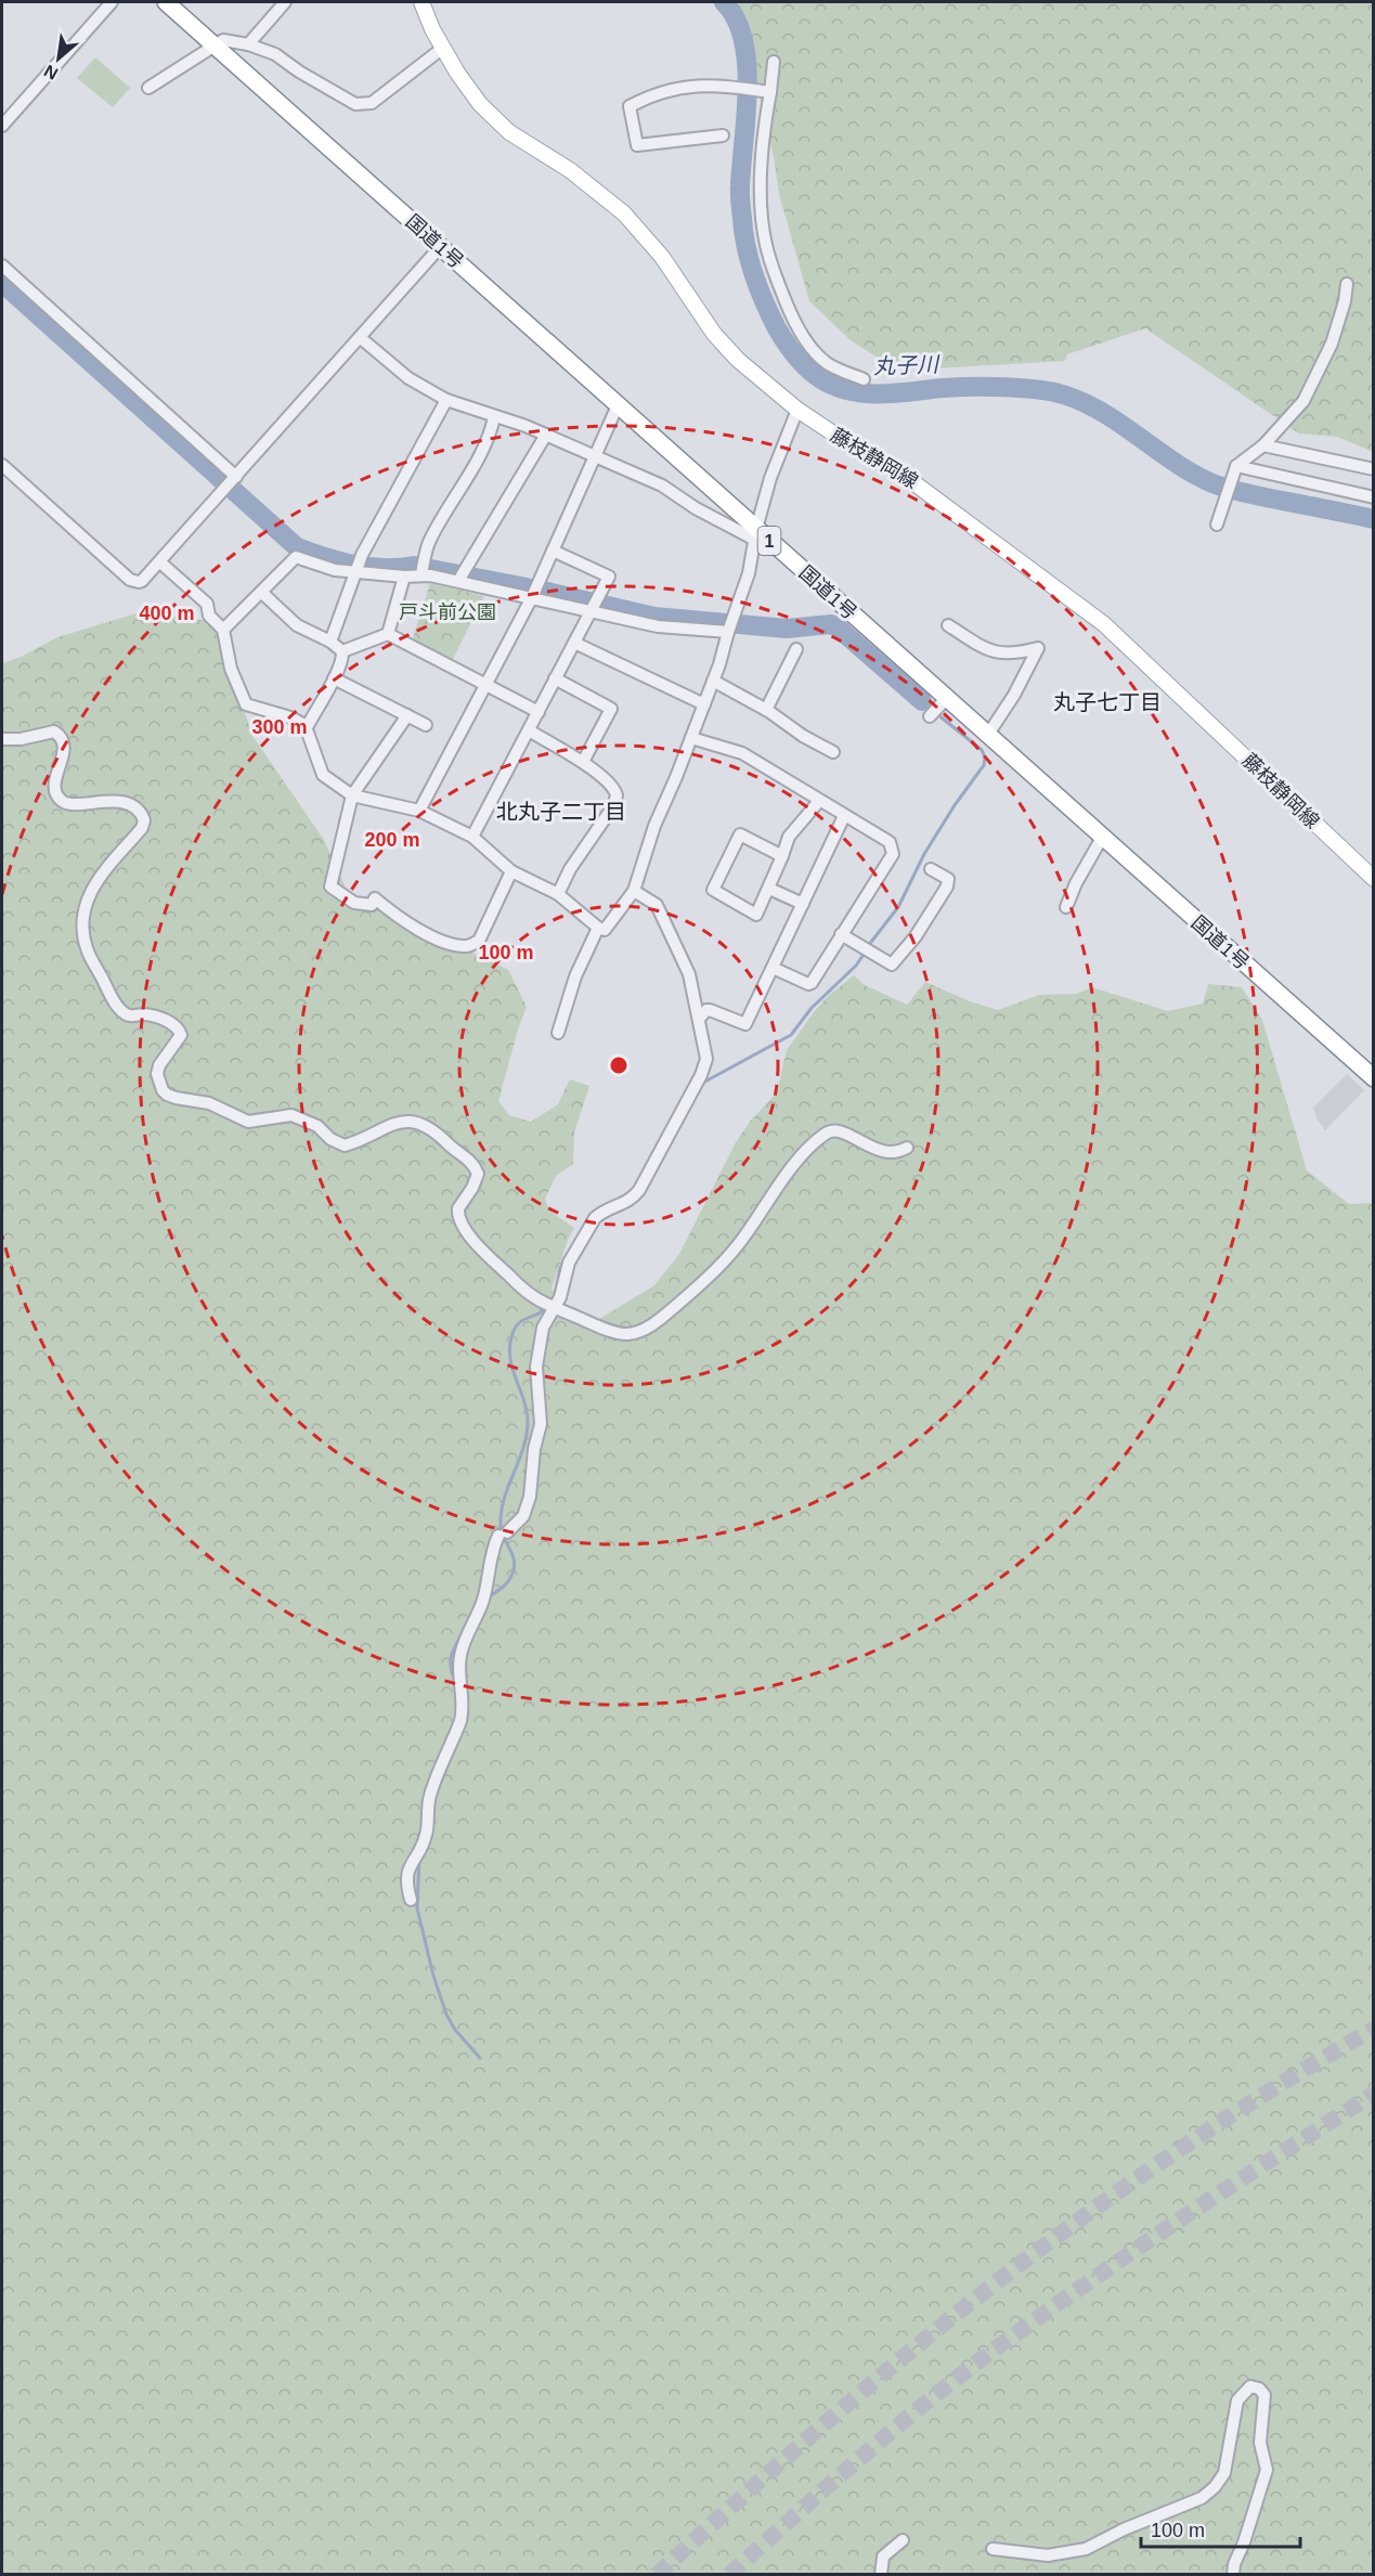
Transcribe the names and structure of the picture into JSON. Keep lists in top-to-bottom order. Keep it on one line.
{"streets":{"highway":["国道1号","1"],"main road":["藤枝静岡線"]},"districts":["丸子七丁目","北丸子二丁目"],"water":["丸子川"],"parks":["戸斗前公園"],"scale_bar":"100 m","north":"bottom left","rings":["400 m","300 m","200 m","100 m"]}
